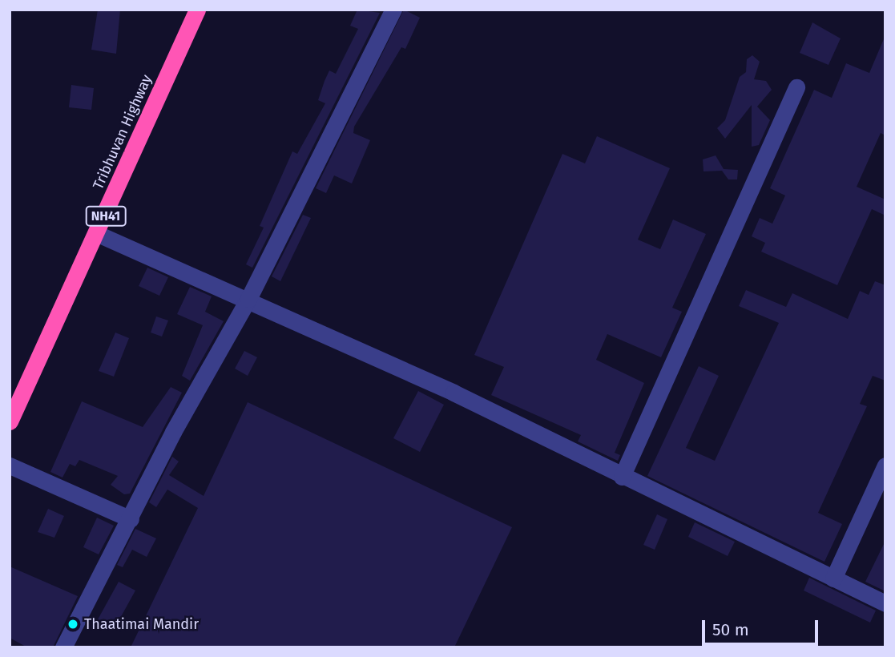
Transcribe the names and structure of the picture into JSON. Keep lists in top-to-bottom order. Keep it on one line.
{"streets":{"highway":["Tribhuvan Highway","NH41"]},"places":["Thaatimai Mandir"],"scale_bar":"50 m"}
